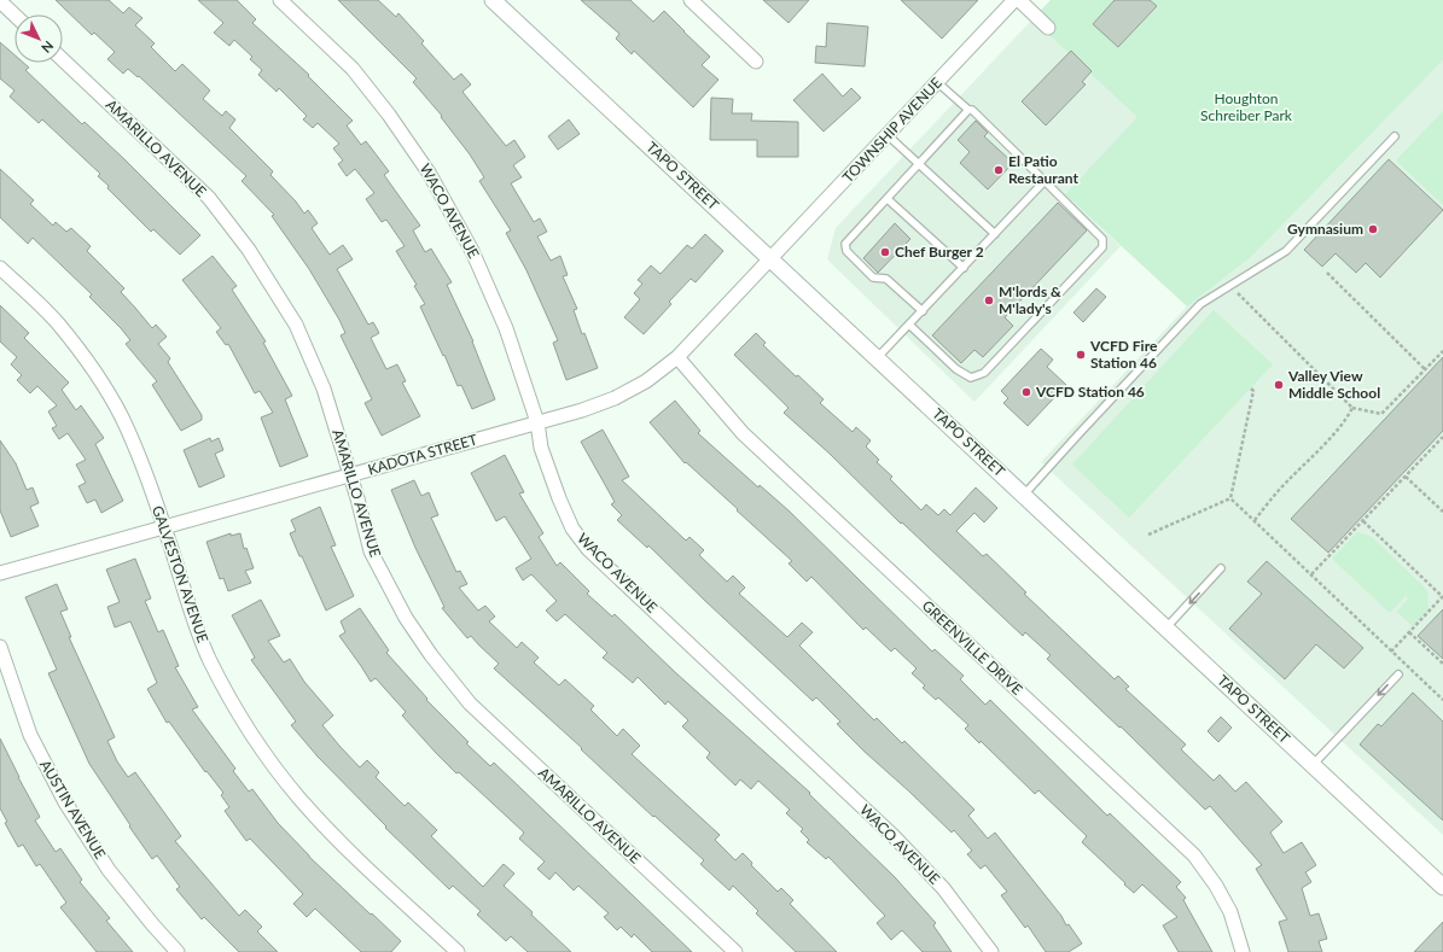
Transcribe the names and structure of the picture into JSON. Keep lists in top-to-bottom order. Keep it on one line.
{"streets":{"street":["TOWNSHIP AVENUE","AMARILLO AVENUE","TAPO STREET","WACO AVENUE","KADOTA STREET","GALVESTON AVENUE","GREENVILLE DRIVE","AUSTIN AVENUE"]},"crossings":[["TOWNSHIP AVENUE","TAPO STREET"],["TOWNSHIP AVENUE","KADOTA STREET"],["AMARILLO AVENUE","KADOTA STREET"],["TAPO STREET","KADOTA STREET"],["WACO AVENUE","KADOTA STREET"],["KADOTA STREET","GALVESTON AVENUE"],["KADOTA STREET","GREENVILLE DRIVE"]],"parks":["Houghton Schreiber Park"],"places":["El Patio Restaurant","Gymnasium","Chef Burger 2","M'lords & M'lady's","VCFD Fire Station 46","Valley View Middle School","VCFD Station 46"],"north":"bottom right"}
